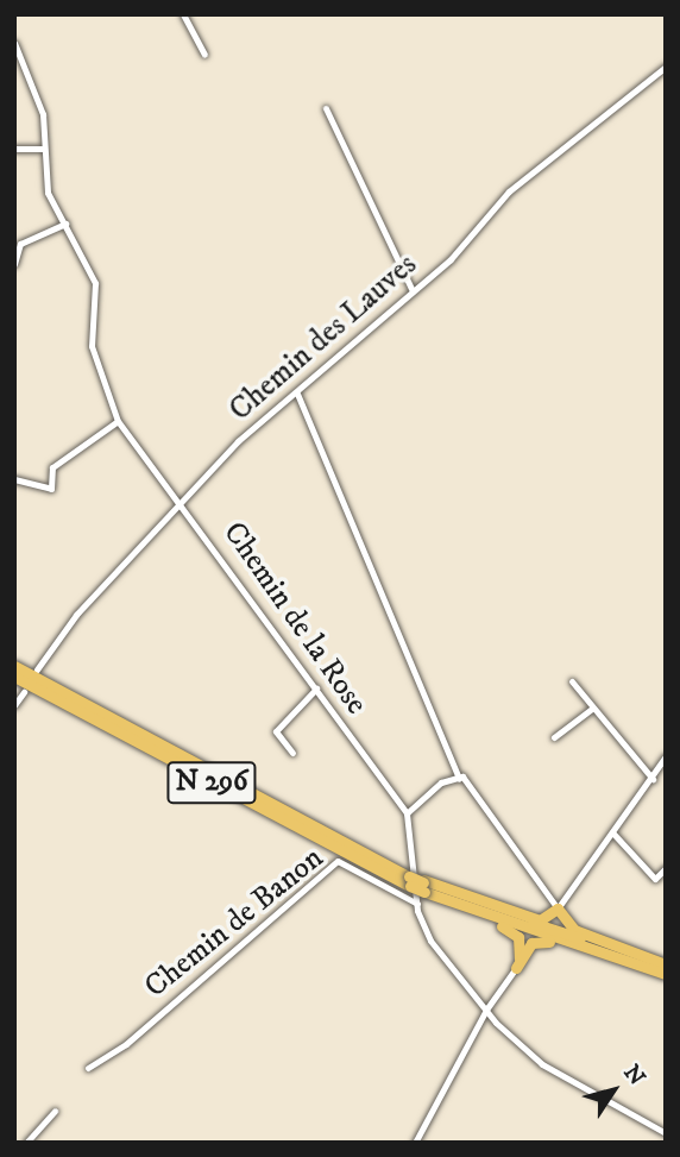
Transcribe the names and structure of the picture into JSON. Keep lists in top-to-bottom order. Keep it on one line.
{"streets":{"highway":["N 296"],"street":["Chemin des Lauves","Chemin de la Rose","Chemin de Banon"]},"crossings":[["Chemin des Lauves","Chemin de la Rose"],["Chemin de la Rose","Chemin de Banon"]],"north":"top right"}
